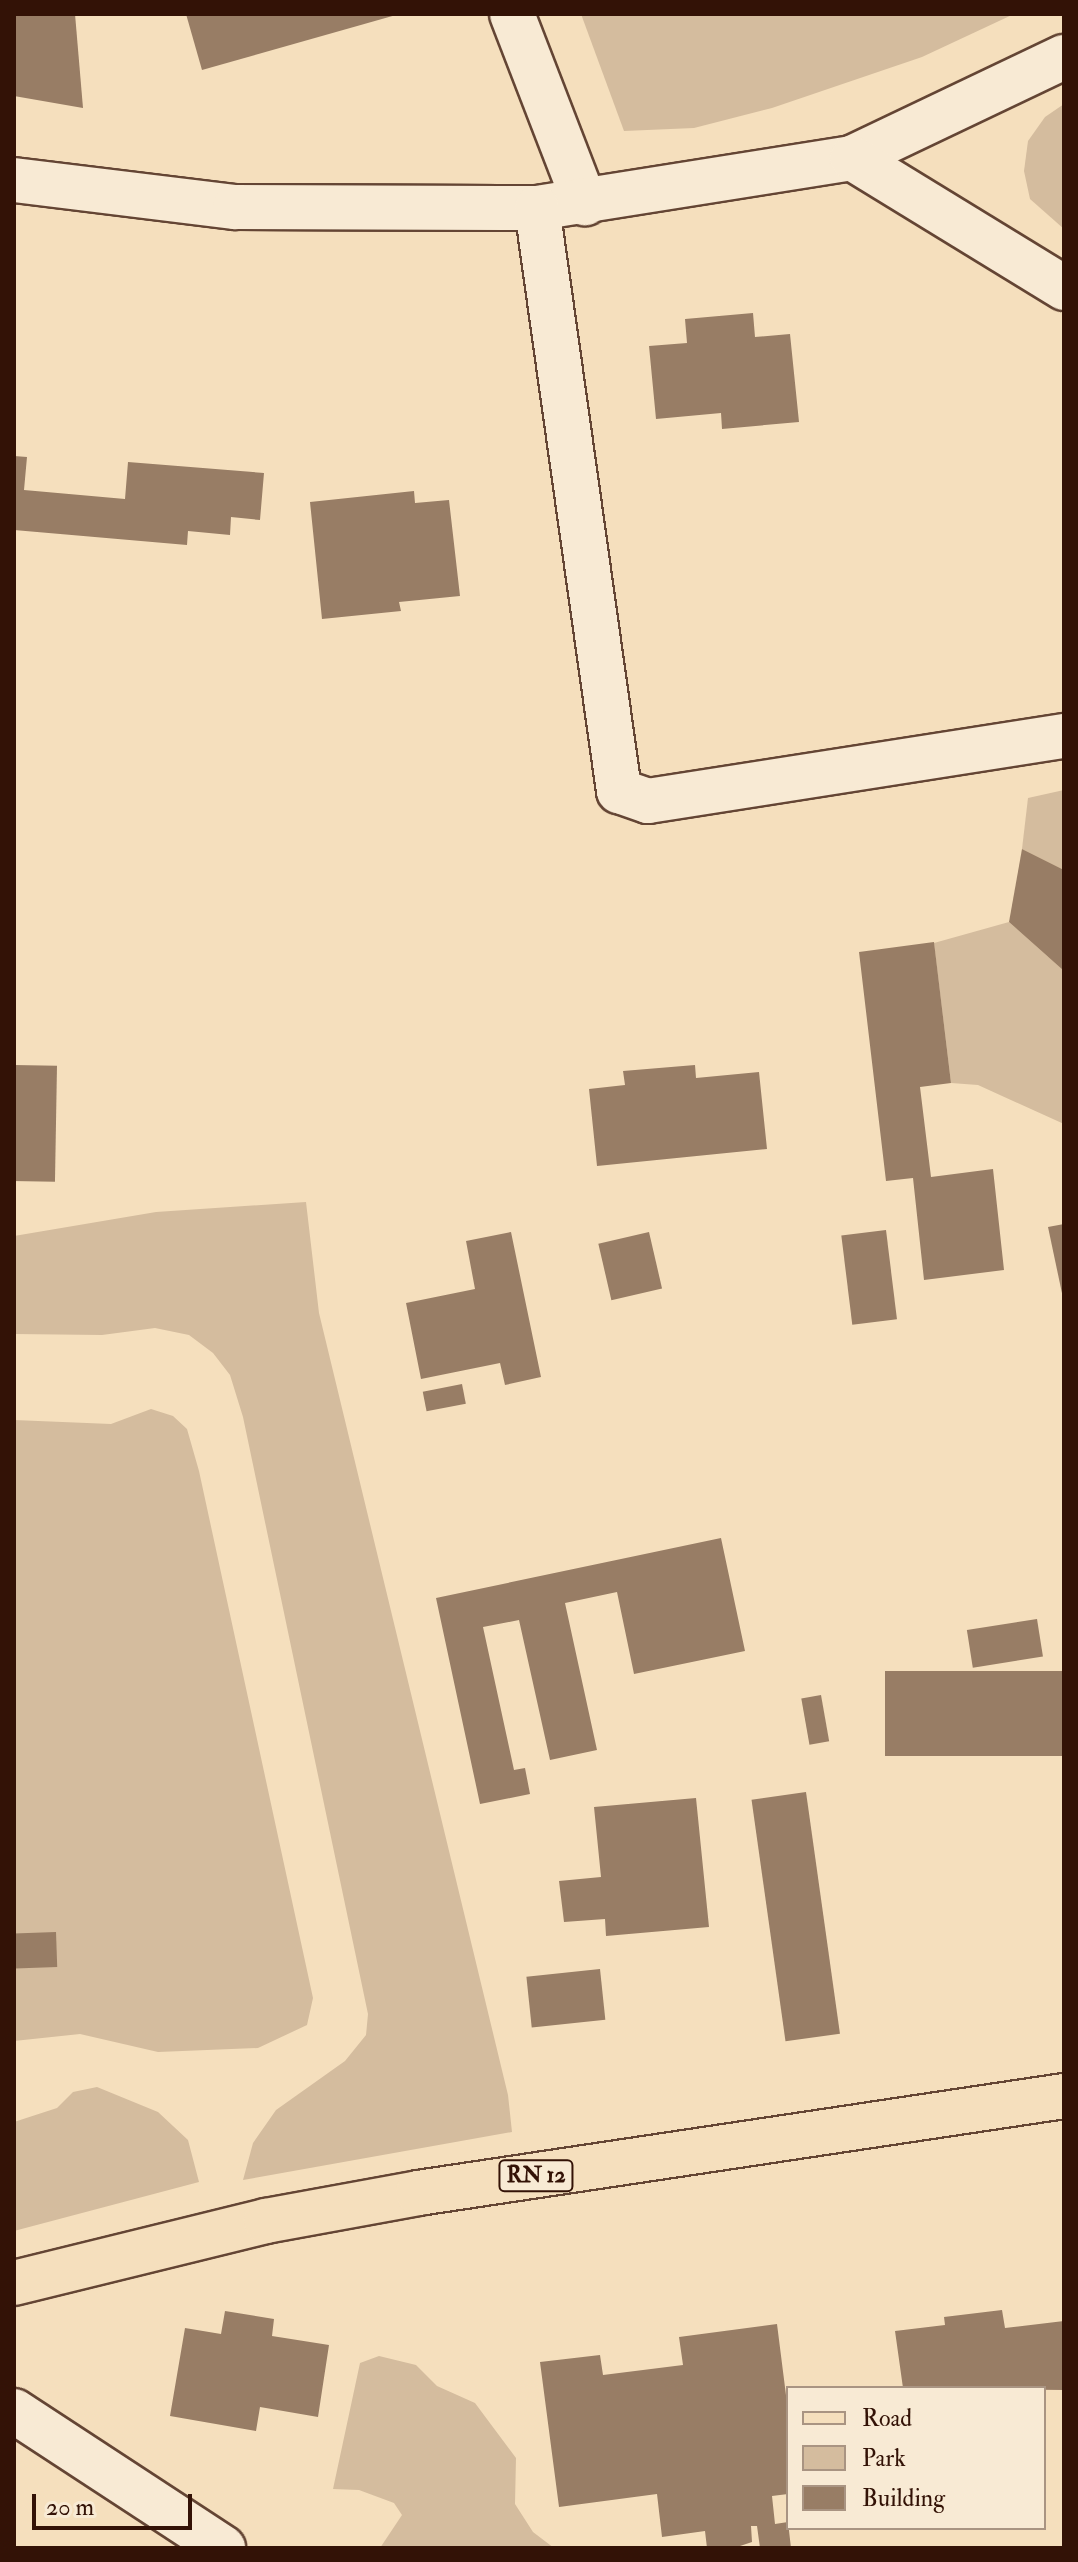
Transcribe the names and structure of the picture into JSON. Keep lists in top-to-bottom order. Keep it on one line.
{"streets":{"main road":["RN 12"]},"legend":["Road","Park","Building"],"scale_bar":"20 m"}
